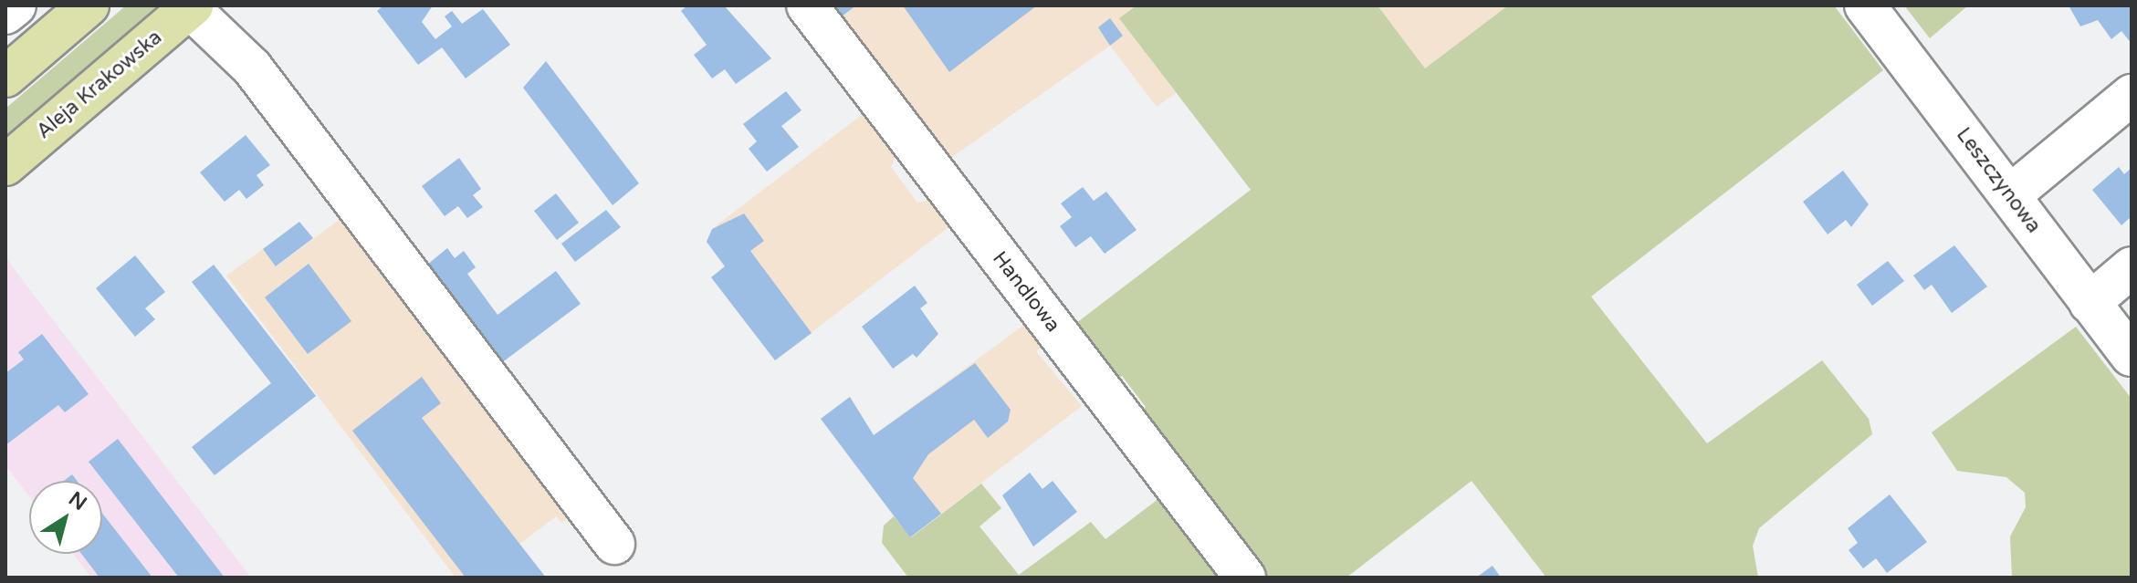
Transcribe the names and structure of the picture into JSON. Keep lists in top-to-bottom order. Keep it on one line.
{"streets":{"main road":["Aleja Krakowska"],"street":["Leszczynowa","Handlowa"]},"north":"top right"}
